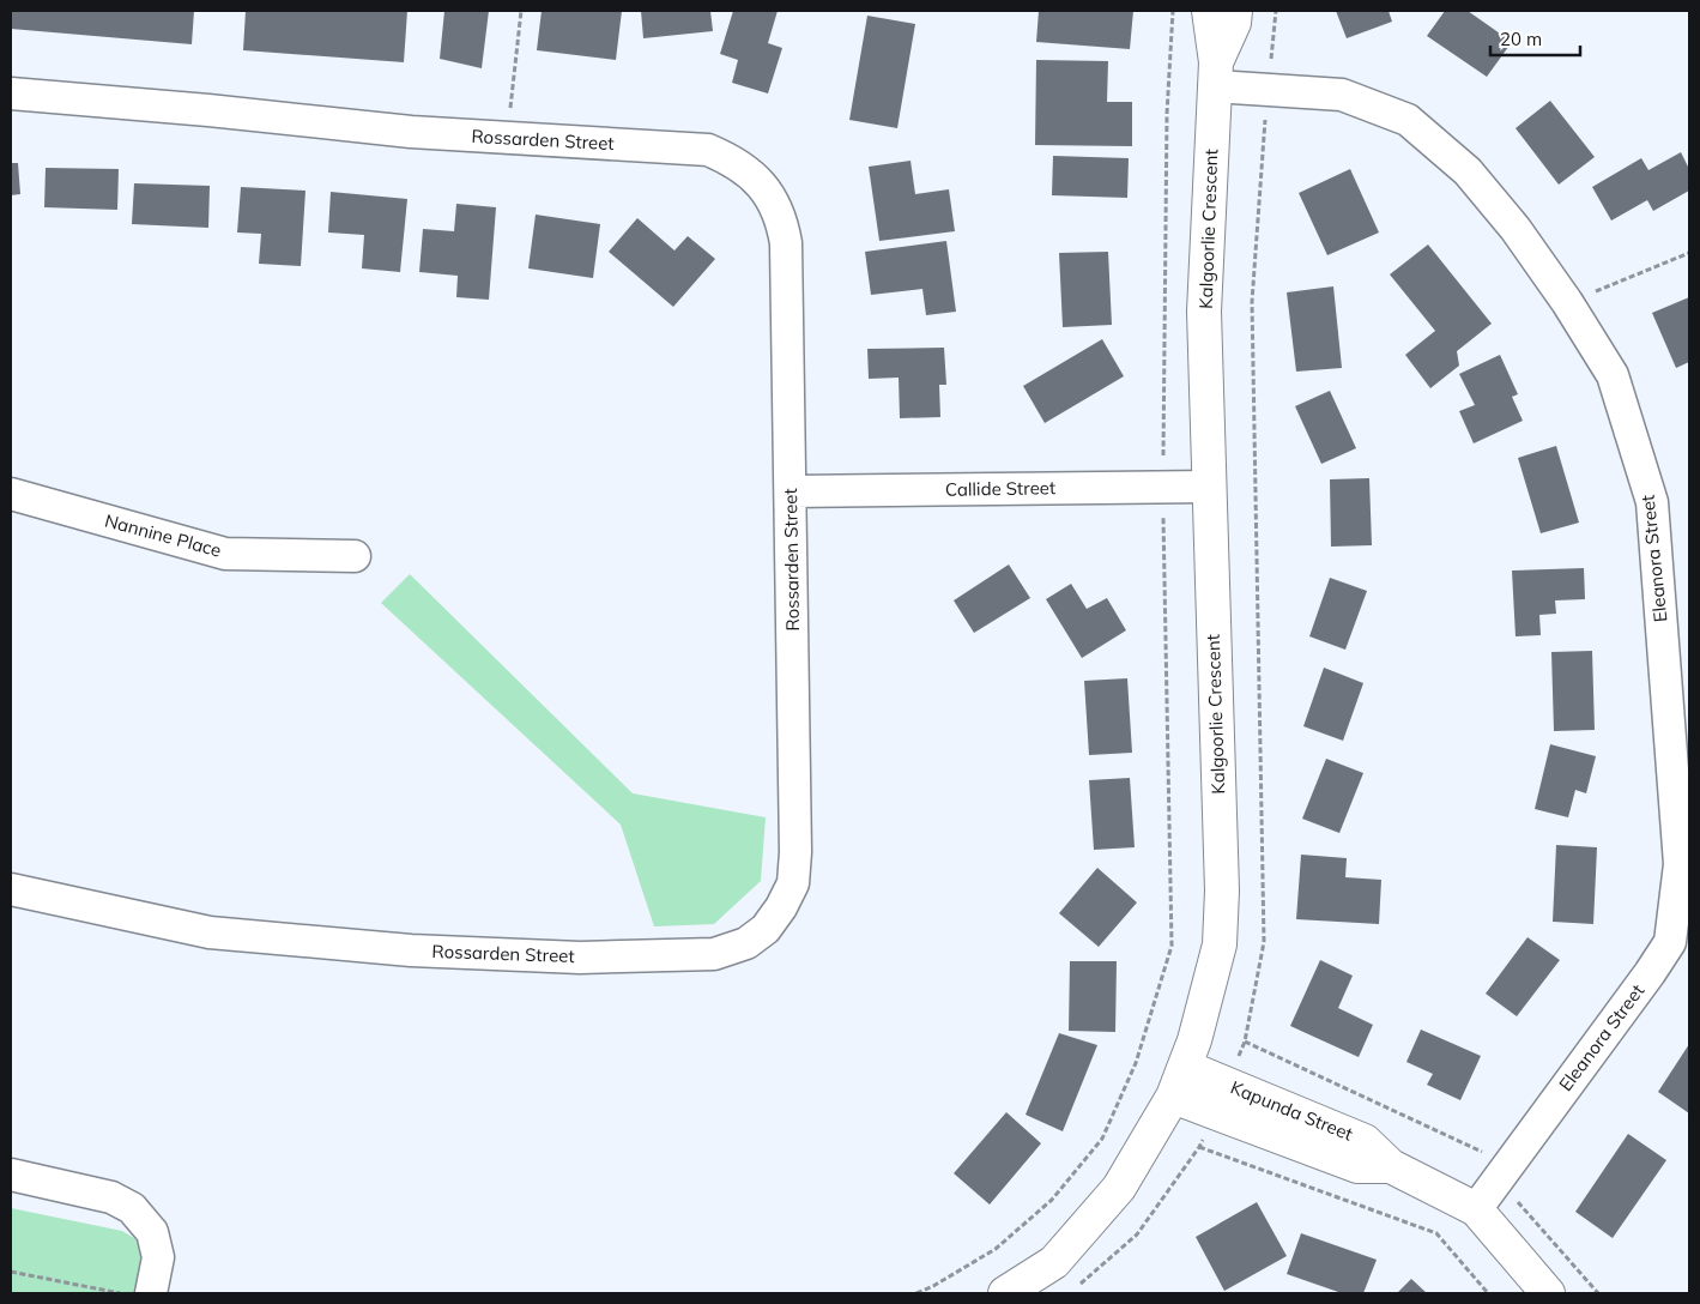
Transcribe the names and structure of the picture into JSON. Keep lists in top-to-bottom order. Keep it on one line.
{"streets":{"street":["Rossarden Street","Kalgoorlie Crescent","Callide Street","Nannine Place","Eleanora Street","Kapunda Street"]},"crossings":[["Rossarden Street","Callide Street"],["Kalgoorlie Crescent","Callide Street"],["Kalgoorlie Crescent","Eleanora Street"],["Kalgoorlie Crescent","Kapunda Street"],["Eleanora Street","Kapunda Street"]],"scale_bar":"20 m"}
